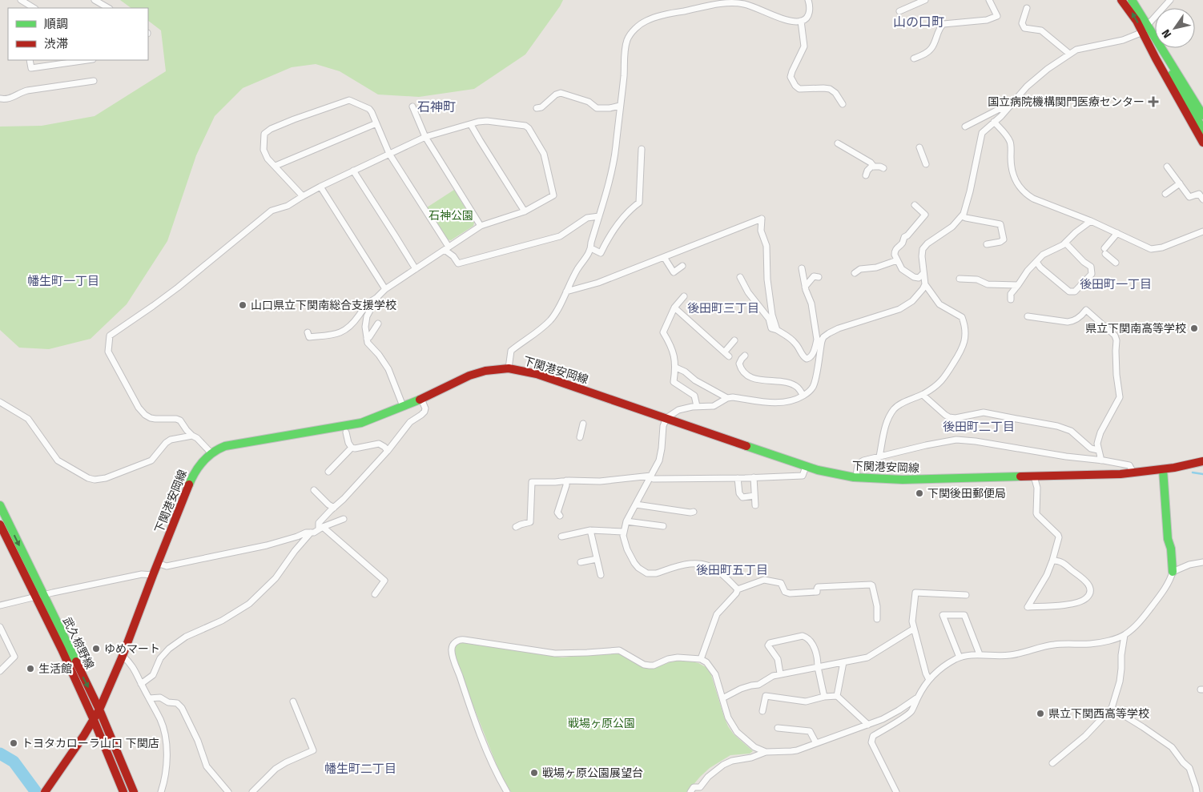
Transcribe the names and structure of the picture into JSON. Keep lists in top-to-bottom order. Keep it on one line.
{"streets":{"main road":["下関港安岡線","武久椋野線"]},"crossings":[["下関港安岡線","武久椋野線"]],"districts":["山の口町","石神町","幡生町一丁目","後田町一丁目","後田町三丁目","後田町二丁目","後田町五丁目","幡生町二丁目"],"parks":["石神公園","戦場ヶ原公園"],"places":{"health":["国立病院機構関門医療センター"],"other":["山口県立下関南総合支援学校","県立下関南高等学校","下関後田郵便局","ゆめマート","生活館","県立下関西高等学校","トヨタカローラ山口 下関店","戦場ヶ原公園展望台"]},"legend":["順調","渋滞"],"north":"bottom left"}
